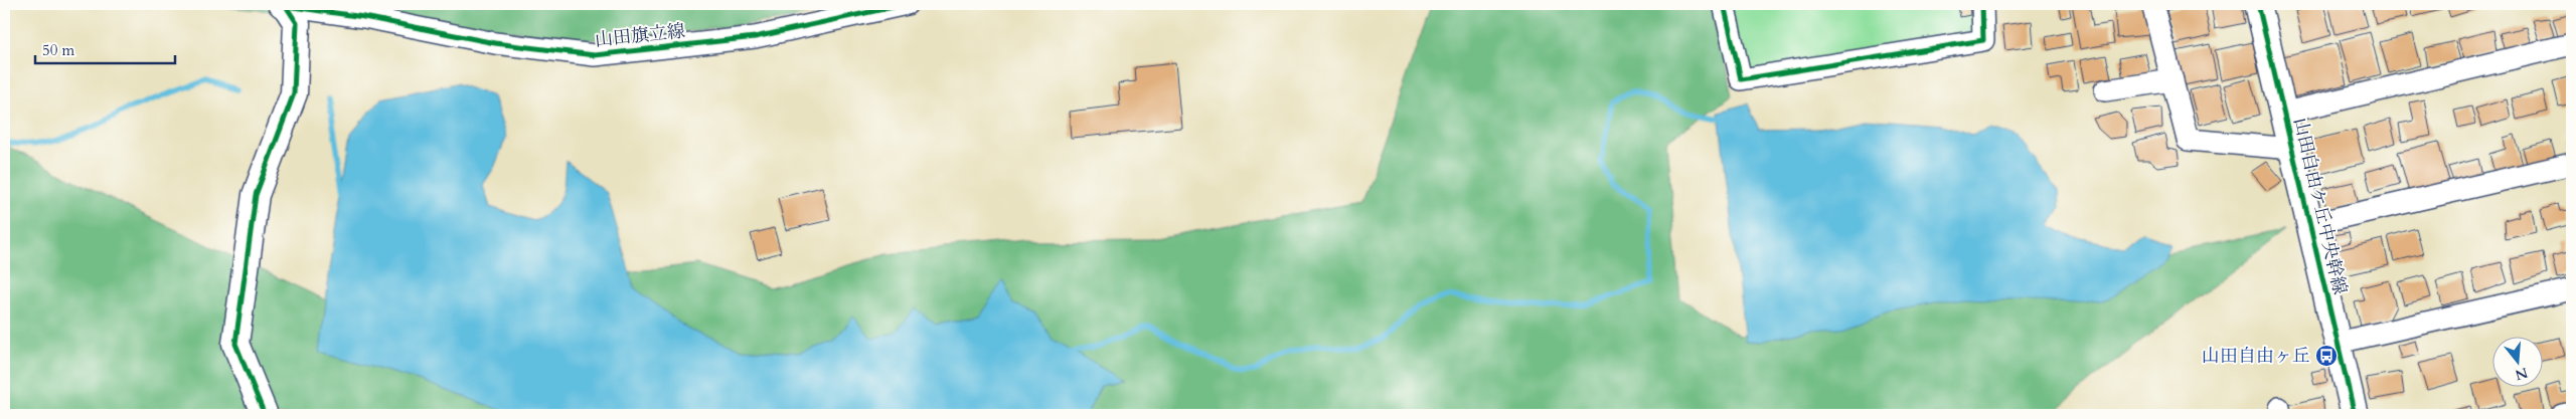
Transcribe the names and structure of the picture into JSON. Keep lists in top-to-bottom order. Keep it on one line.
{"streets":{"street":["山田旗立線","山田自由ケ丘中央幹線"]},"places":{"bus stop":["山田自由ヶ丘"]},"scale_bar":"50 m","north":"bottom"}
